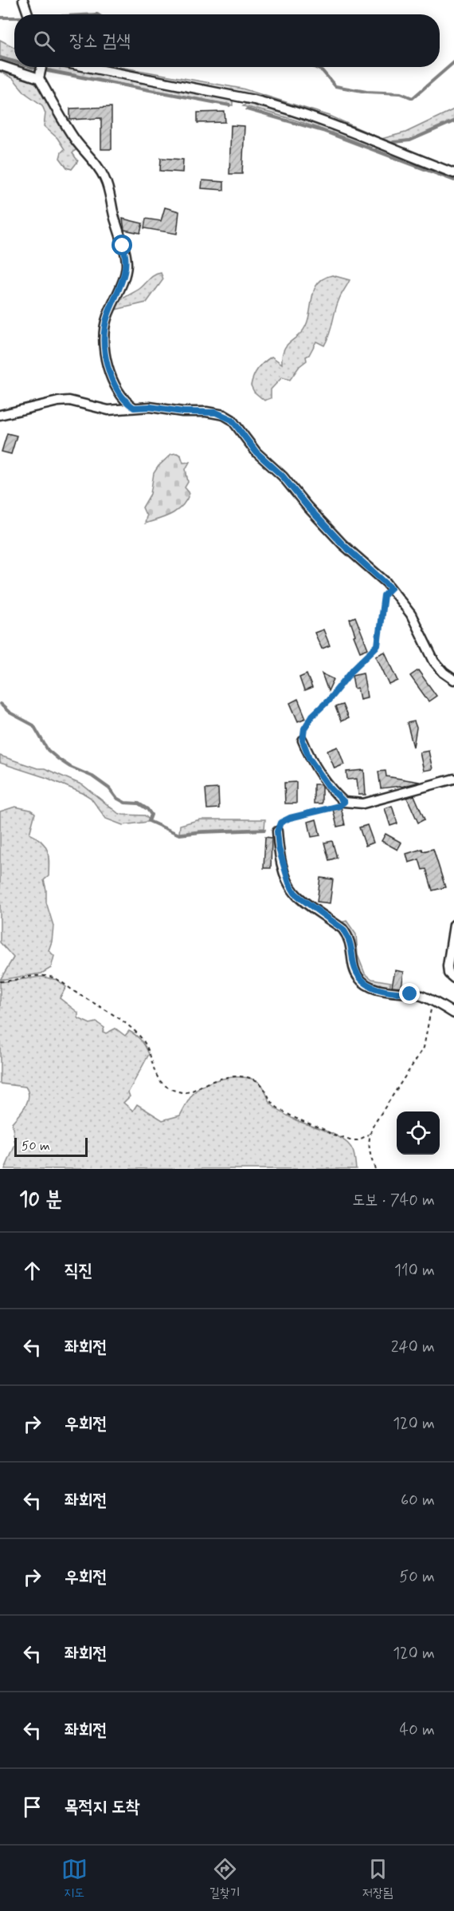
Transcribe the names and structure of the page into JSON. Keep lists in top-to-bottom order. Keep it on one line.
{"scale_bar":"50 m","page":{"search":"장소 검색","scale":"50 m","heading":["10 분","도보 · 740 m"],"list":[["직진","110 m"],["좌회전","240 m"],["우회전","120 m"],["좌회전","60 m"],["우회전","50 m"],["좌회전","120 m"],["좌회전","40 m"],"목적지 도착"],"nav":["지도","길찾기","저장됨"]}}
